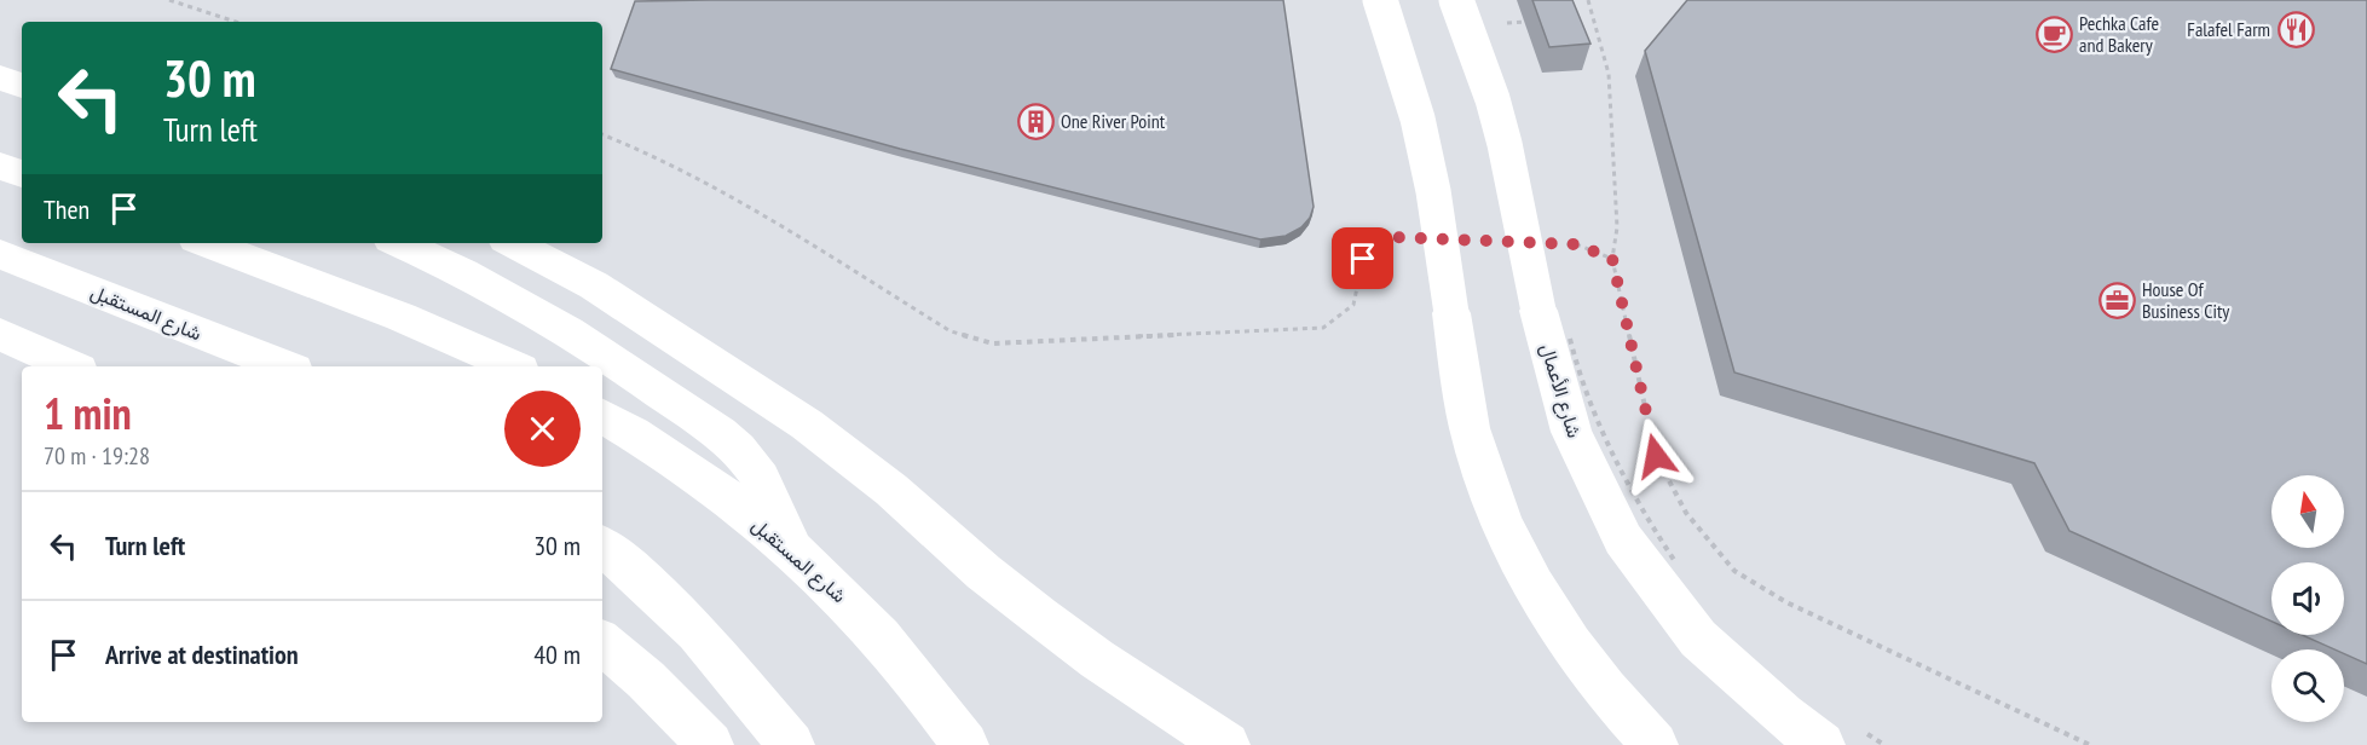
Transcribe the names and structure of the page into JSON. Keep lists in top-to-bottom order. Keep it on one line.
{"streets":{"street":["شارع المستقبل","شارع الأعمال"]},"places":{"restaurant":["Falafel Farm"],"cafe":["Pechka Cafe and Bakery"],"building":["One River Point"],"office":["House Of Business City"]},"north":"top","page":{"turn":["30 m","Turn left"],"then":"Then","heading":["1 min","70 m · 19:28"],"list":[{"name":"Turn left","value":"30 m"},{"name":"Arrive at destination","value":"40 m"}]}}
